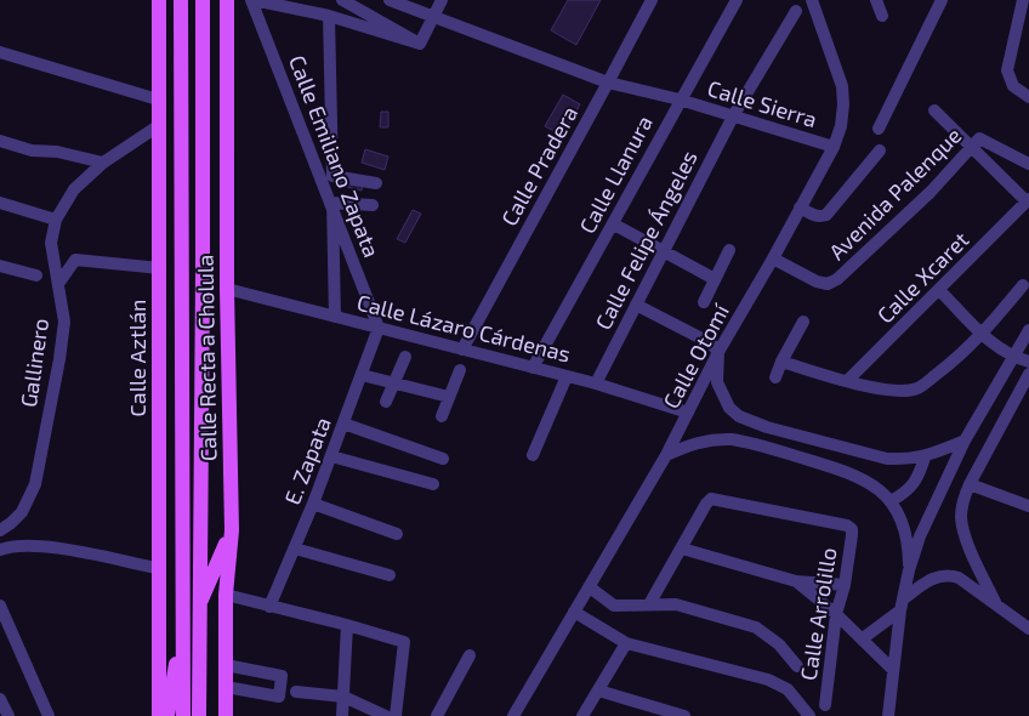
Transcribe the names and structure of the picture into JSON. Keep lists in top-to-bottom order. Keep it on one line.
{"streets":{"main road":["Calle Aztlán","Calle Recta a Cholula"],"street":["Calle Sierra","Calle Emiliano Zapata","Calle Pradera","Calle Llanura","Avenida Palenque","Calle Felipe Ángeles","Calle Xcaret","Calle Lázaro Cárdenas","Calle Otomí","Gallinero","E. Zapata","Calle Arrolillo"]},"crossings":[["Calle Sierra","Calle Pradera"],["Calle Sierra","Calle Llanura"],["Calle Sierra","Calle Felipe Ángeles"],["Calle Sierra","Calle Otomí"],["Calle Emiliano Zapata","Calle Lázaro Cárdenas"],["Calle Emiliano Zapata","E. Zapata"],["Calle Pradera","Calle Lázaro Cárdenas"],["Calle Llanura","Calle Lázaro Cárdenas"],["Avenida Palenque","Calle Otomí"],["Calle Felipe Ángeles","Calle Lázaro Cárdenas"],["Calle Lázaro Cárdenas","Calle Otomí"],["Calle Lázaro Cárdenas","Calle Recta a Cholula"],["Calle Lázaro Cárdenas","E. Zapata"],["Calle Aztlán","Gallinero"]]}
